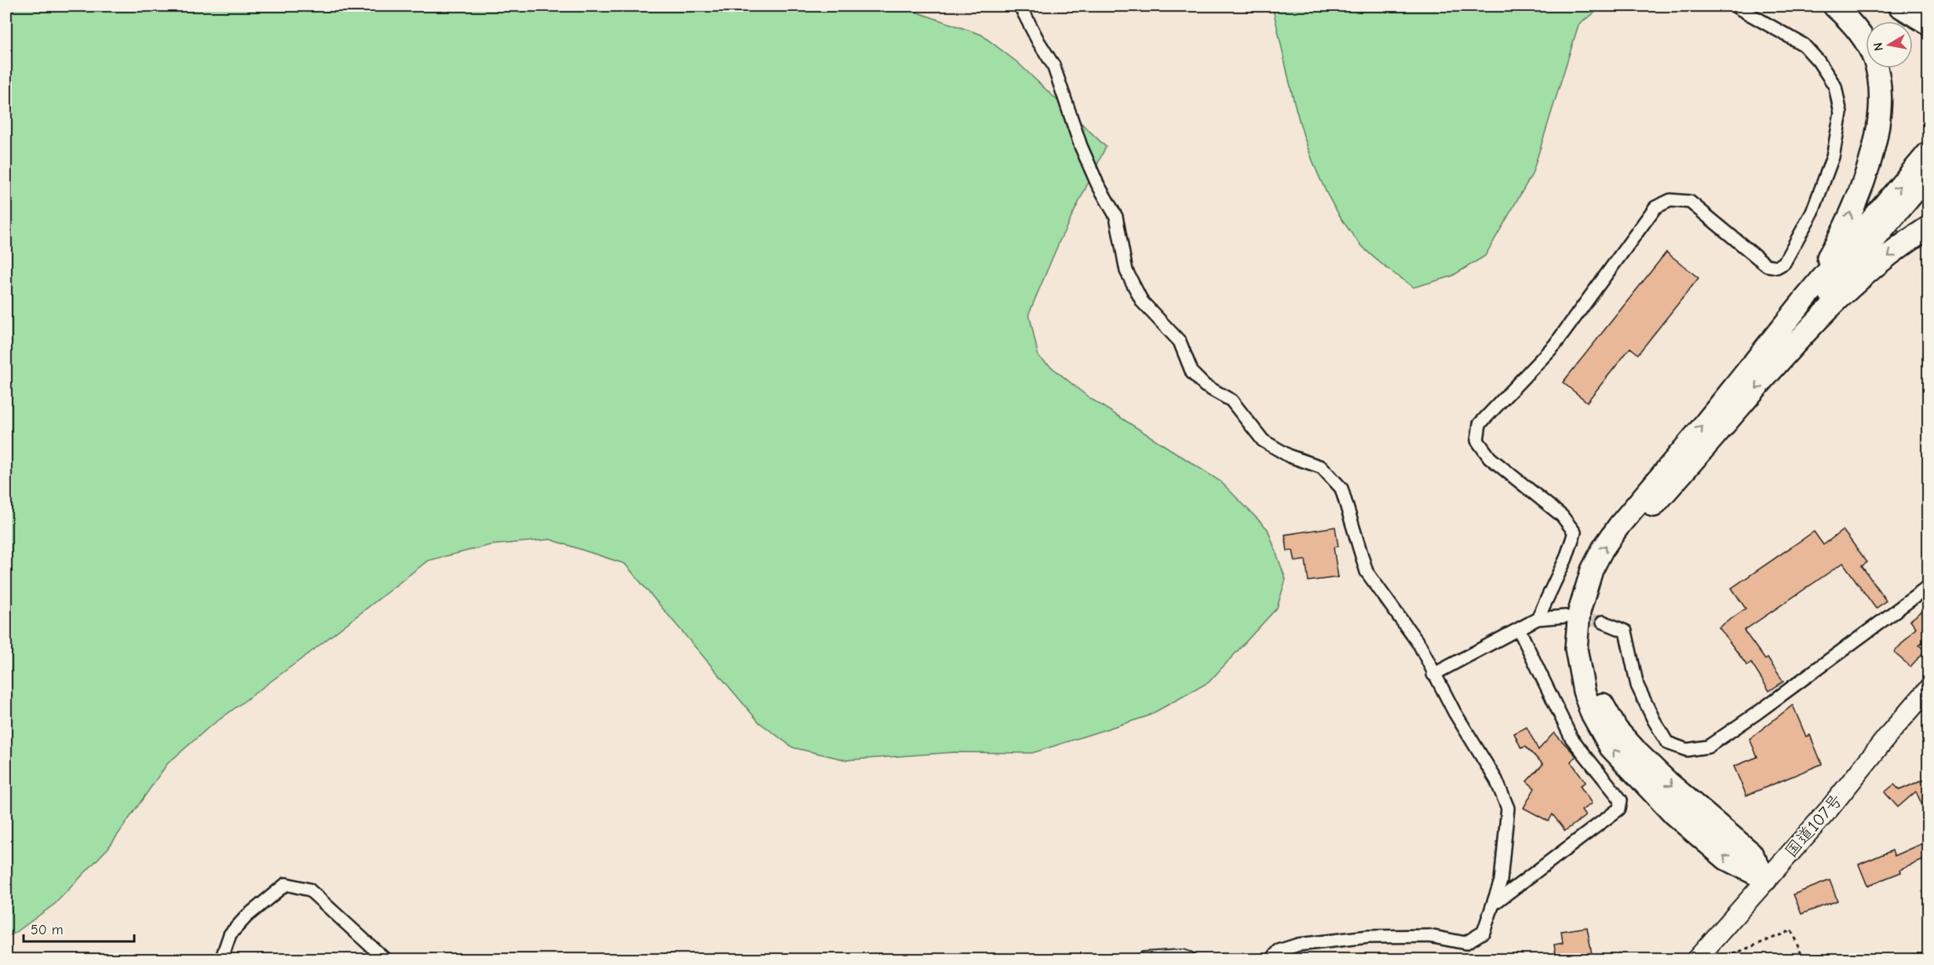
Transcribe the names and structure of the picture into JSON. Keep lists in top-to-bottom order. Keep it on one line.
{"streets":{"highway":["国道107号"]},"scale_bar":"50 m","north":"left"}
